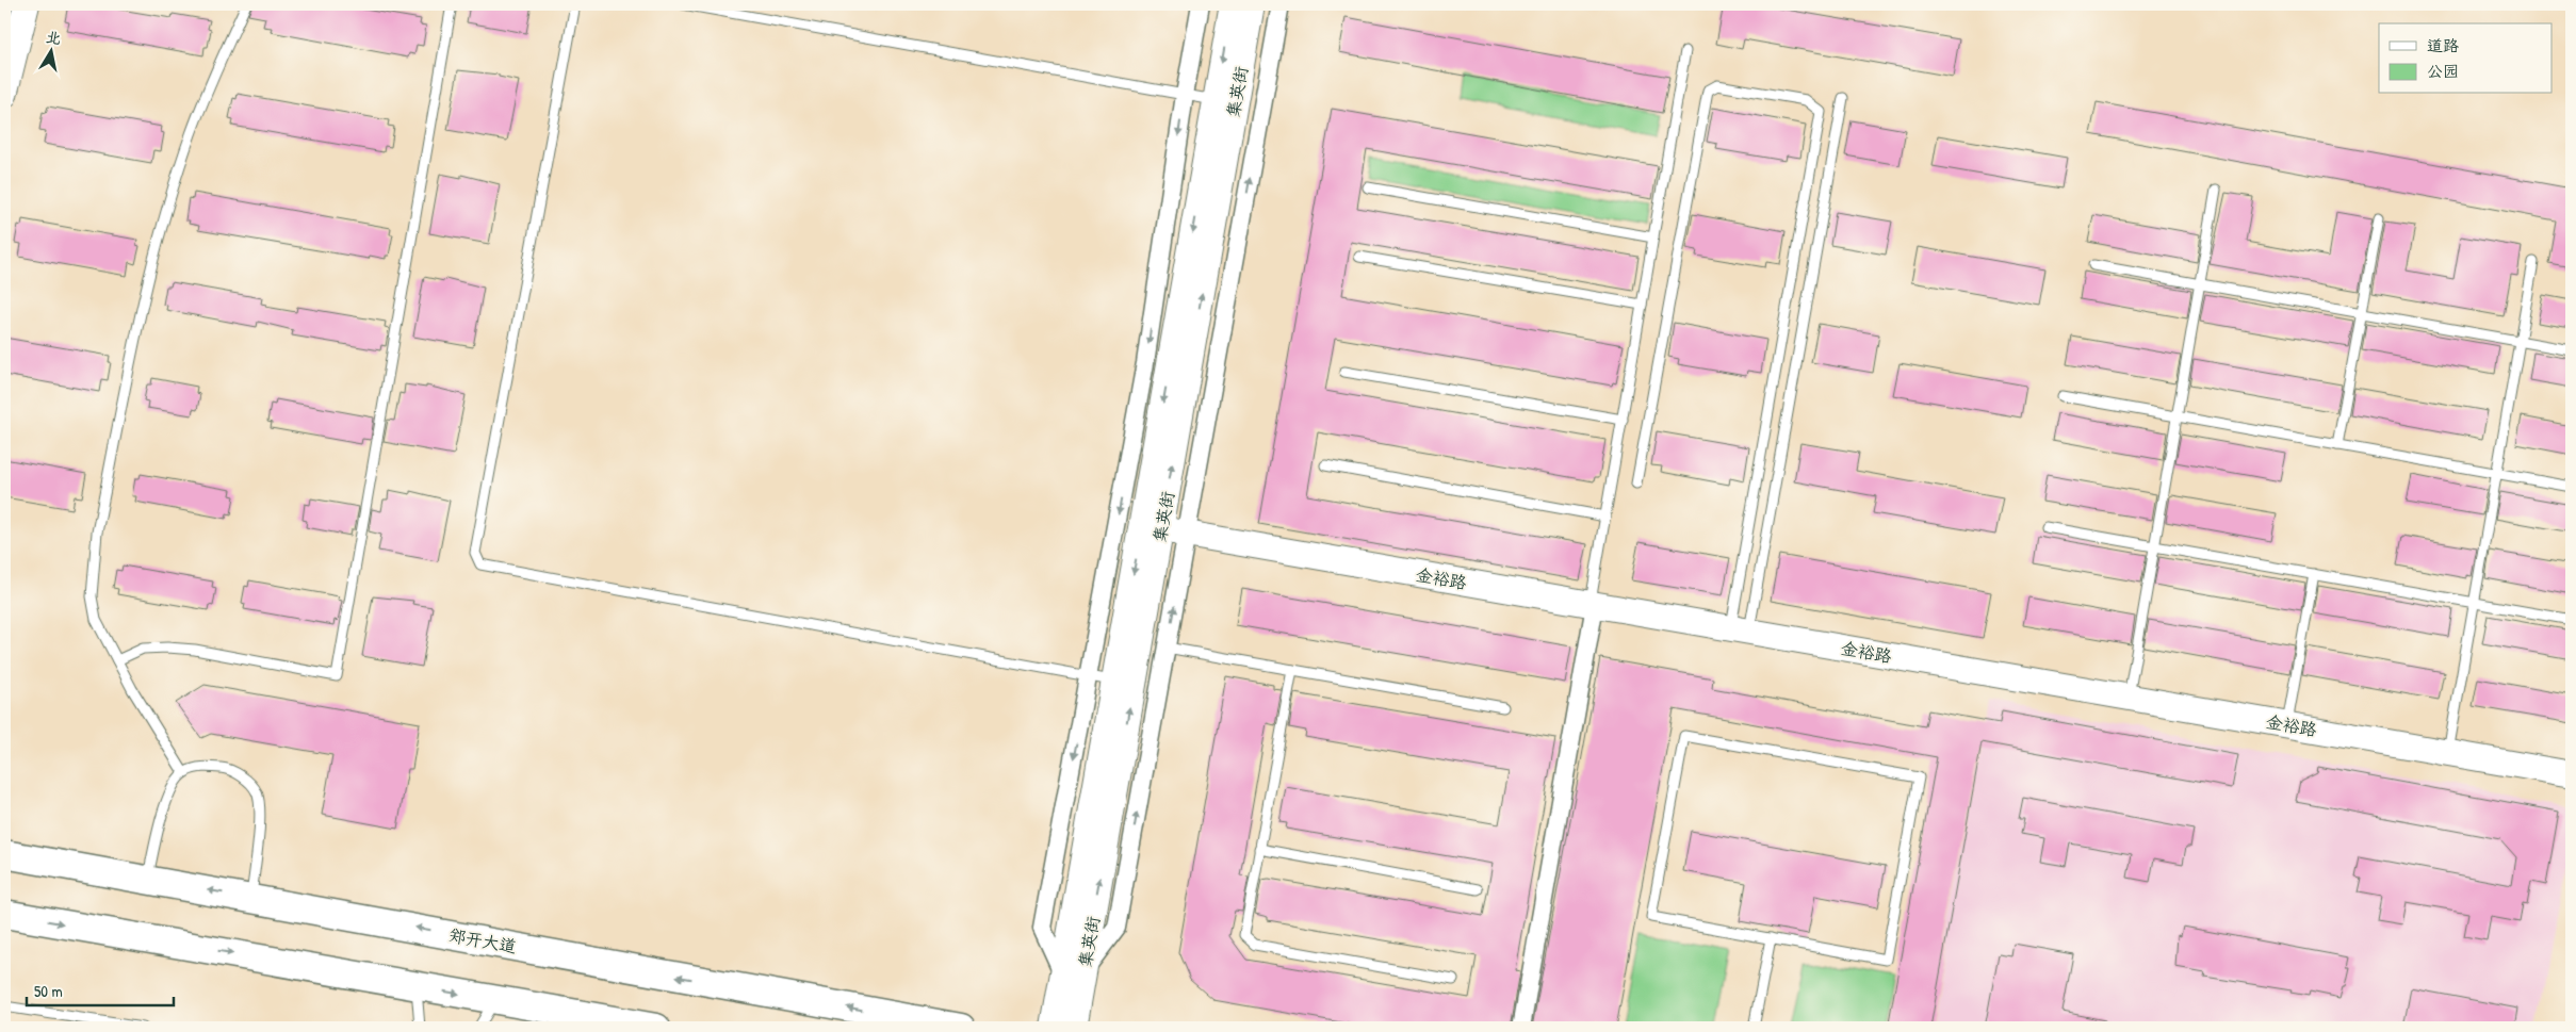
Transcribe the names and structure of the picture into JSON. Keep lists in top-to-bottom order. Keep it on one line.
{"streets":{"main road":["集英街","金裕路","郑开大道"]},"crossings":[["集英街","金裕路"]],"legend":["道路","公园"],"scale_bar":"50 m","north":"top"}
